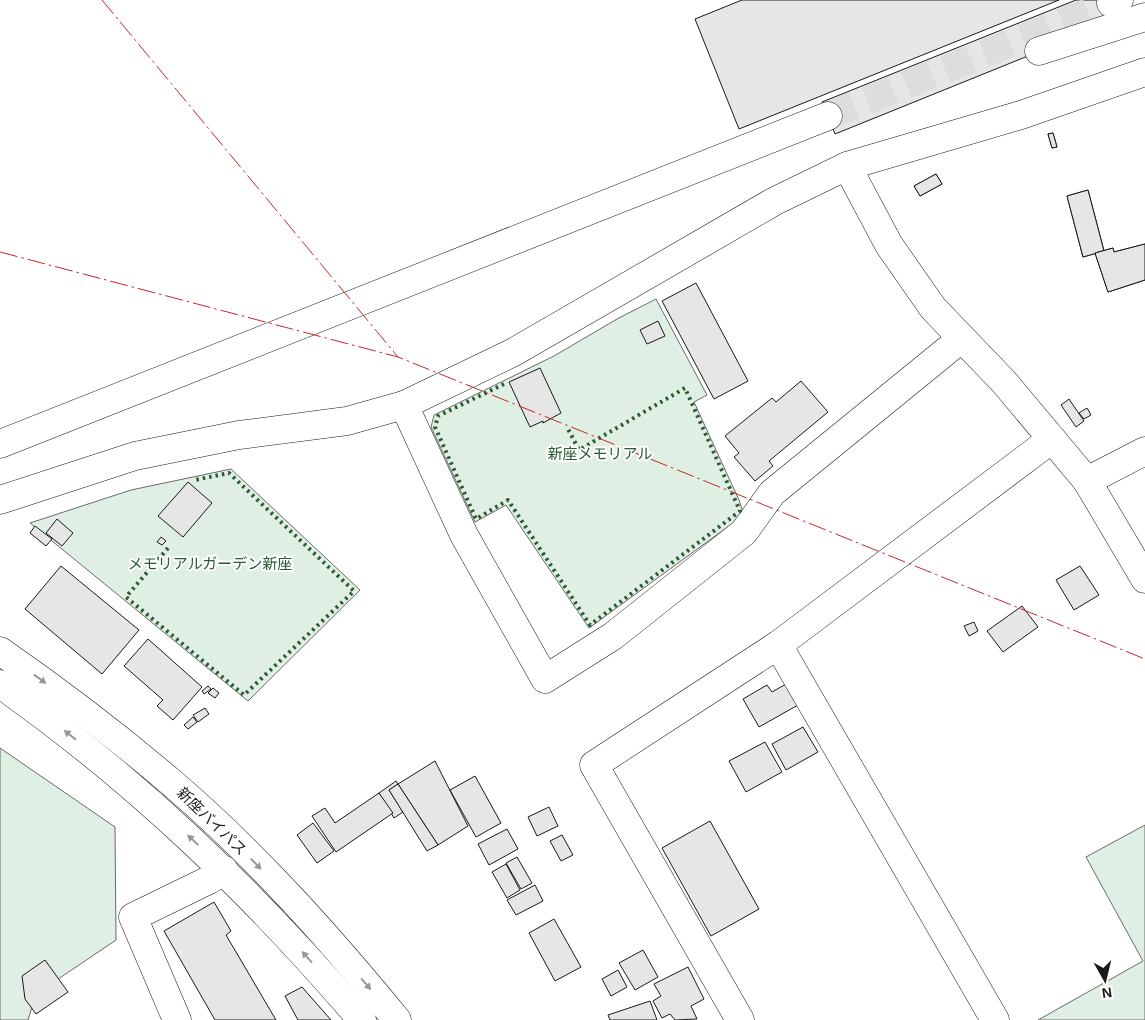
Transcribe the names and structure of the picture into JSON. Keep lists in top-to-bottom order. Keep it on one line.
{"streets":{"main road":["新座バイパス"]},"parks":["新座メモリアル","メモリアルガーデン新座"],"north":"bottom"}
